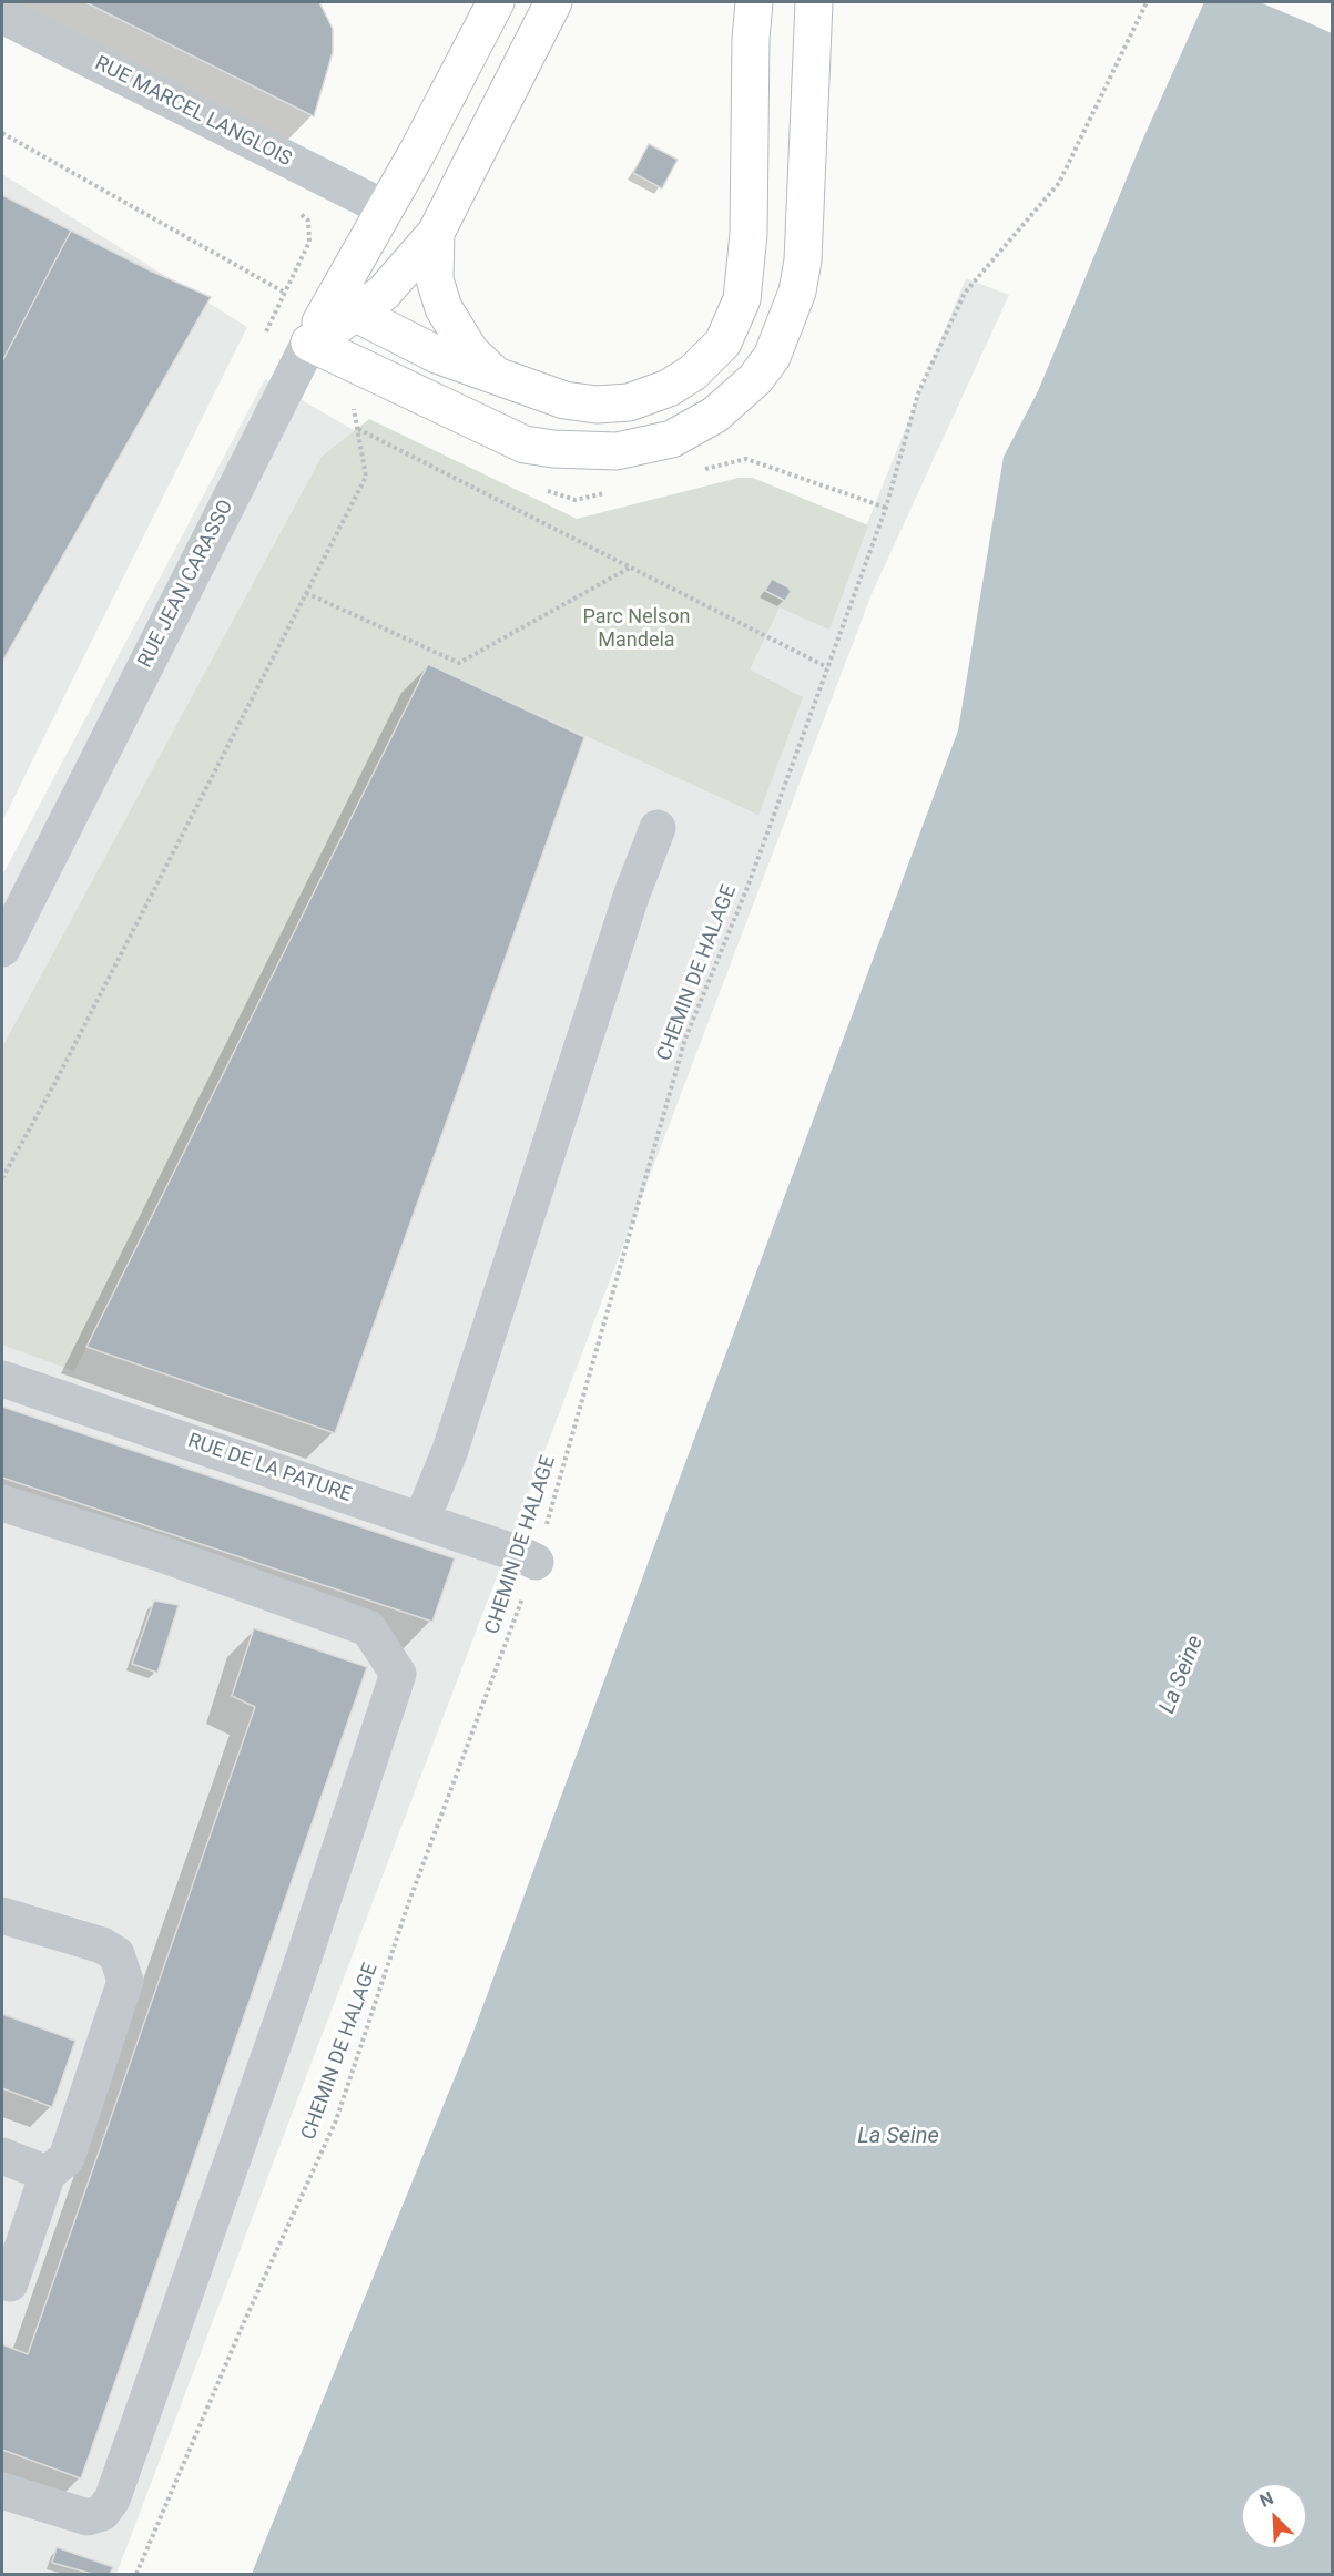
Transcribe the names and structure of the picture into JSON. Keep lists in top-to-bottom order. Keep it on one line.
{"streets":{"street":["RUE MARCEL LANGLOIS","RUE JEAN CARASSO","RUE DE LA PATURE"],"path":["CHEMIN DE HALAGE"]},"crossings":[["CHEMIN DE HALAGE","RUE DE LA PATURE"]],"water":["La Seine"],"parks":["Parc Nelson Mandela"],"north":"top left"}
